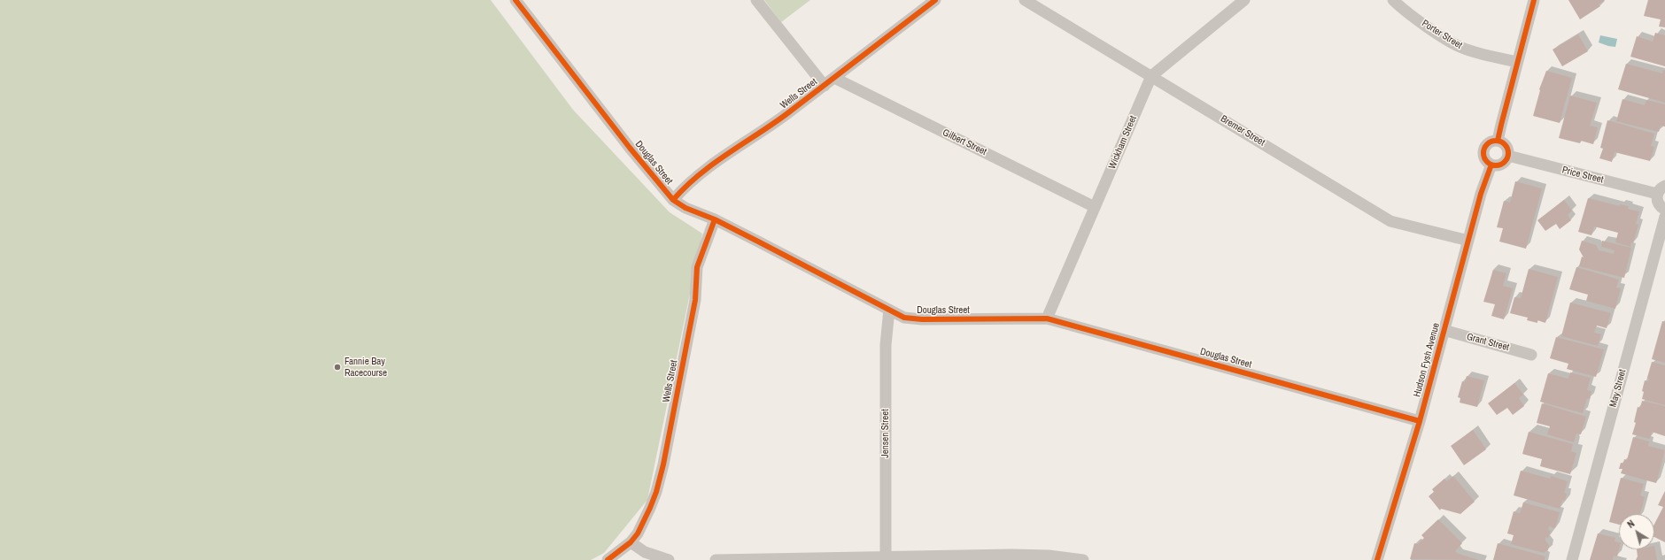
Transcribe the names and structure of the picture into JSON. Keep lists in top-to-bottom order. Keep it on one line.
{"streets":{"street":["Porter Street","Wells Street","Bremer Street","Gilbert Street","Wickham Street","Douglas Street","Price Street","Grant Street","Hudson Fysh Avenue","May Street","Jensen Street"]},"crossings":[["Wells Street","Gilbert Street"],["Wells Street","Douglas Street"],["Bremer Street","Wickham Street"],["Bremer Street","Hudson Fysh Avenue"],["Gilbert Street","Wickham Street"],["Wickham Street","Douglas Street"],["Douglas Street","Hudson Fysh Avenue"],["Douglas Street","Jensen Street"],["Price Street","Hudson Fysh Avenue"],["Grant Street","Hudson Fysh Avenue"]],"places":["Fannie Bay Racecourse"],"north":"top left"}
